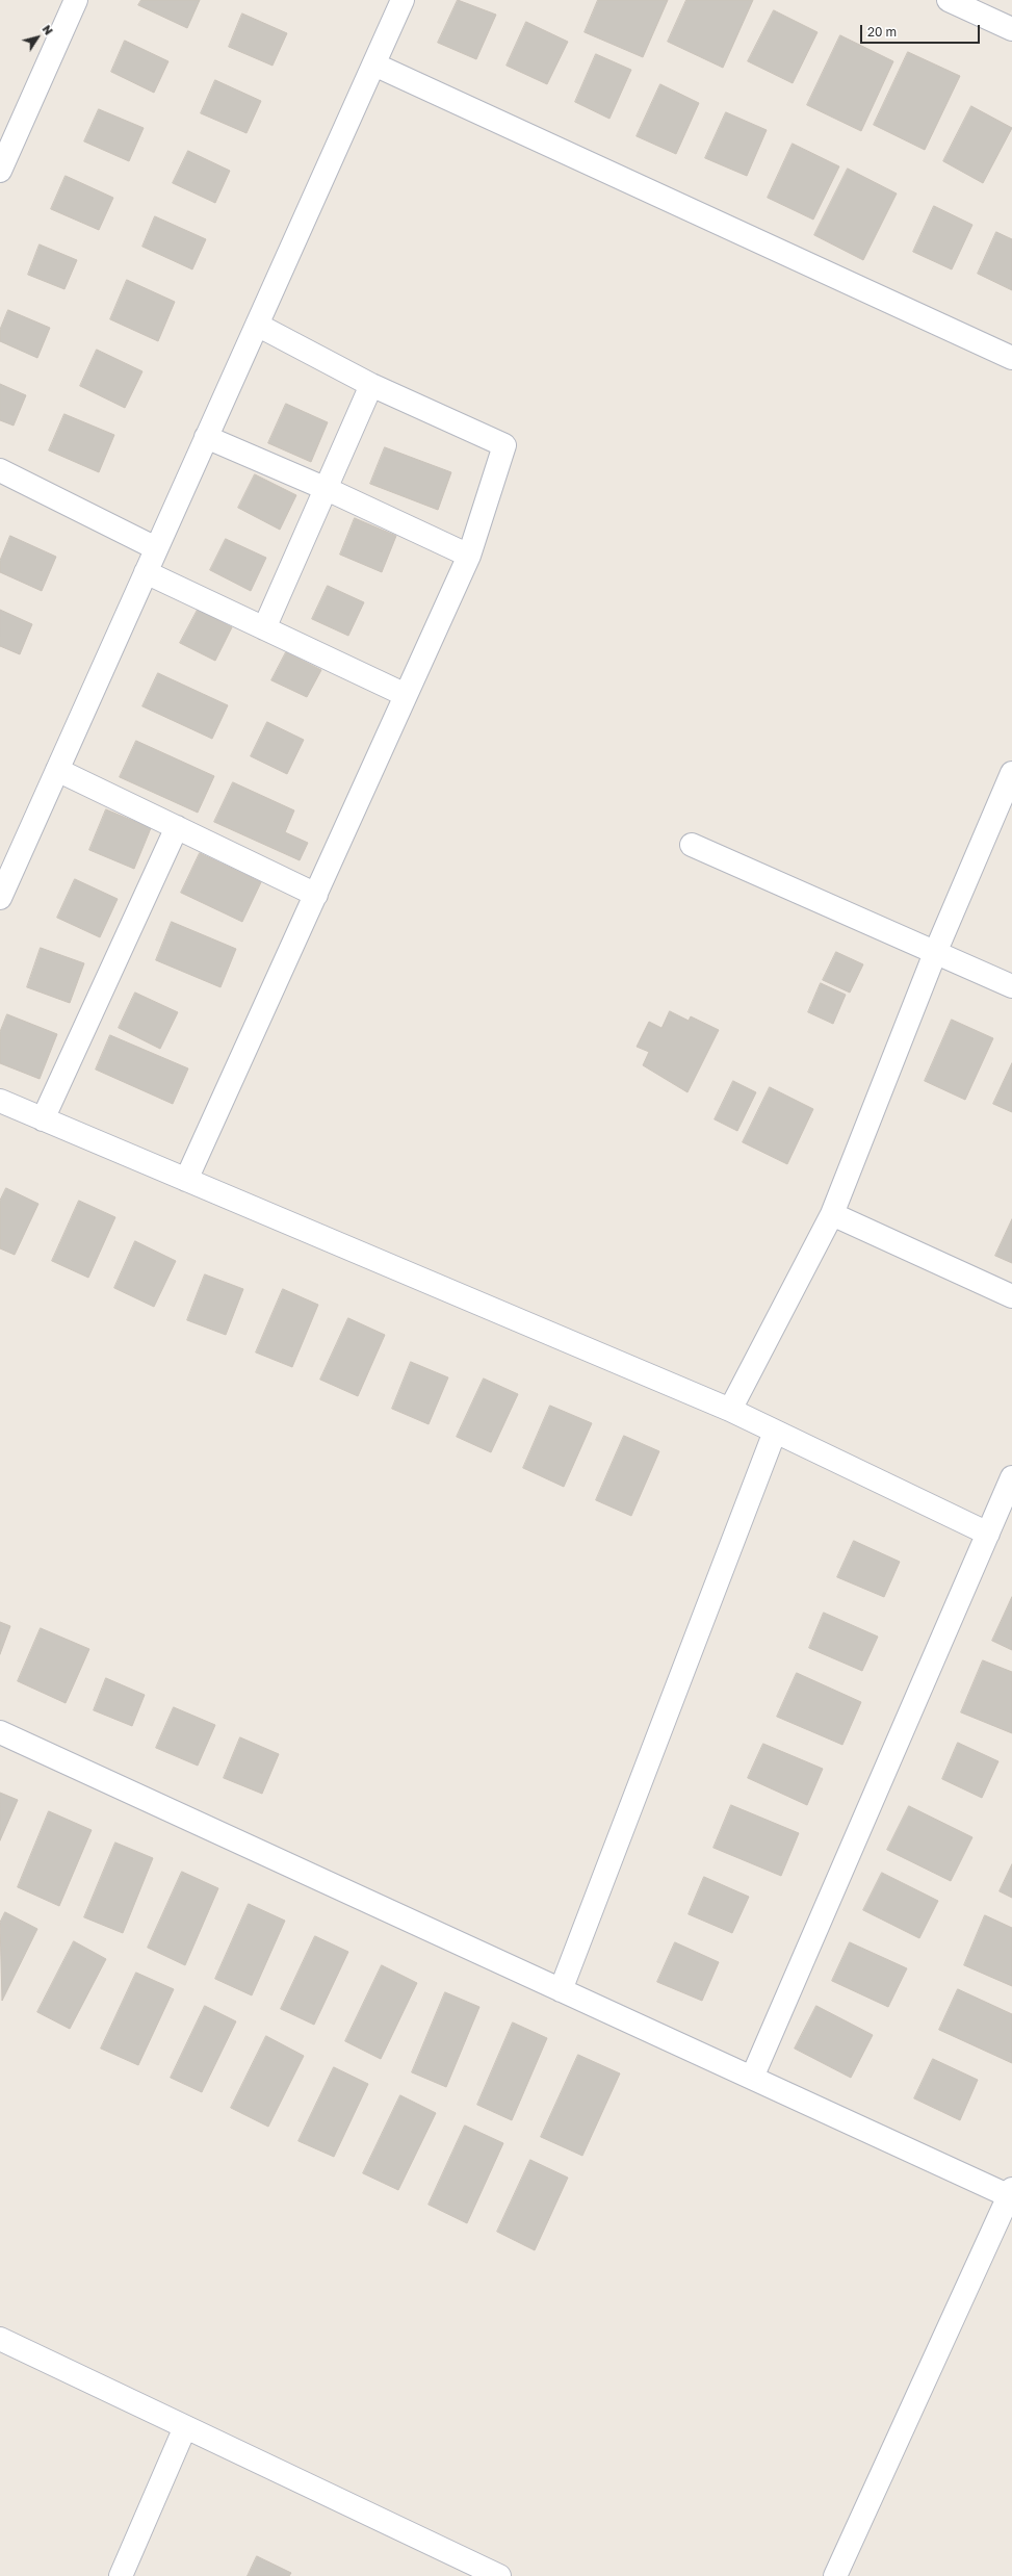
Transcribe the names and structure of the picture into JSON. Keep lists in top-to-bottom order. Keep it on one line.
{"scale_bar":"20 m","north":"top right"}
